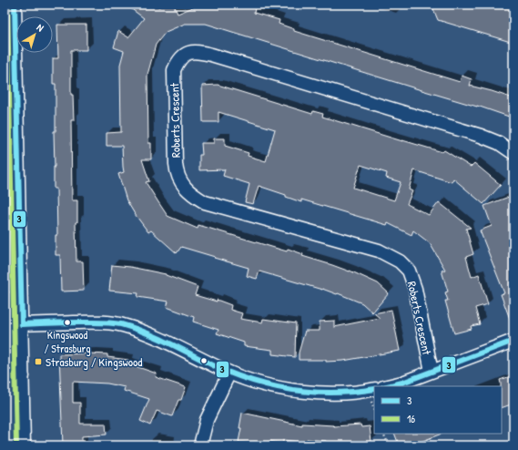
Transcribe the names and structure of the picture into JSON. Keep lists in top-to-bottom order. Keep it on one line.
{"streets":{"street":["Roberts Crescent"]},"places":{"other":["Kingswood / Strasburg"],"transit":["Strasburg / Kingswood"]},"lines":["transit line 3","transit line 16"],"legend":["3","16"],"north":"top right"}
